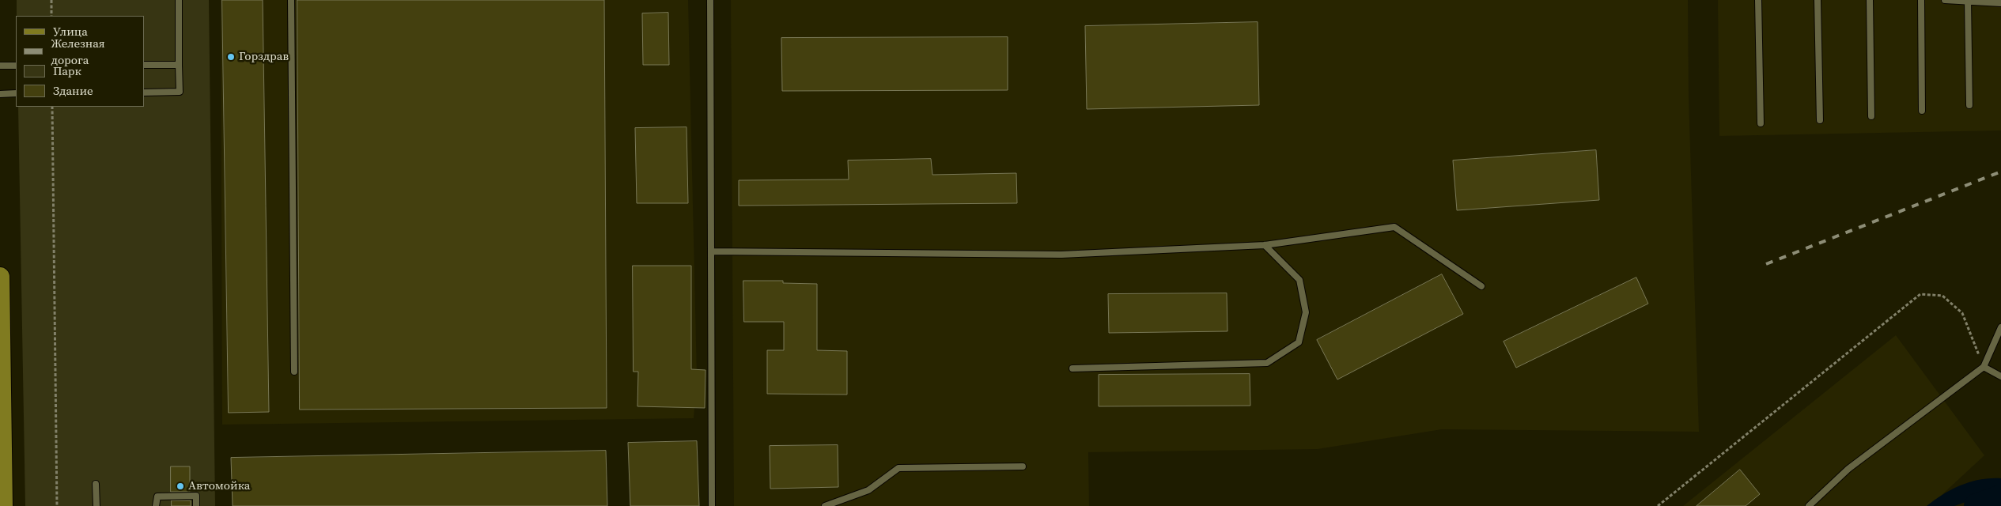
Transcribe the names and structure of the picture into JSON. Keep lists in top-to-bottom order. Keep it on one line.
{"places":["Горздрав","Автомойка"],"legend":["Улица","Железная дорога","Парк","Здание"]}
